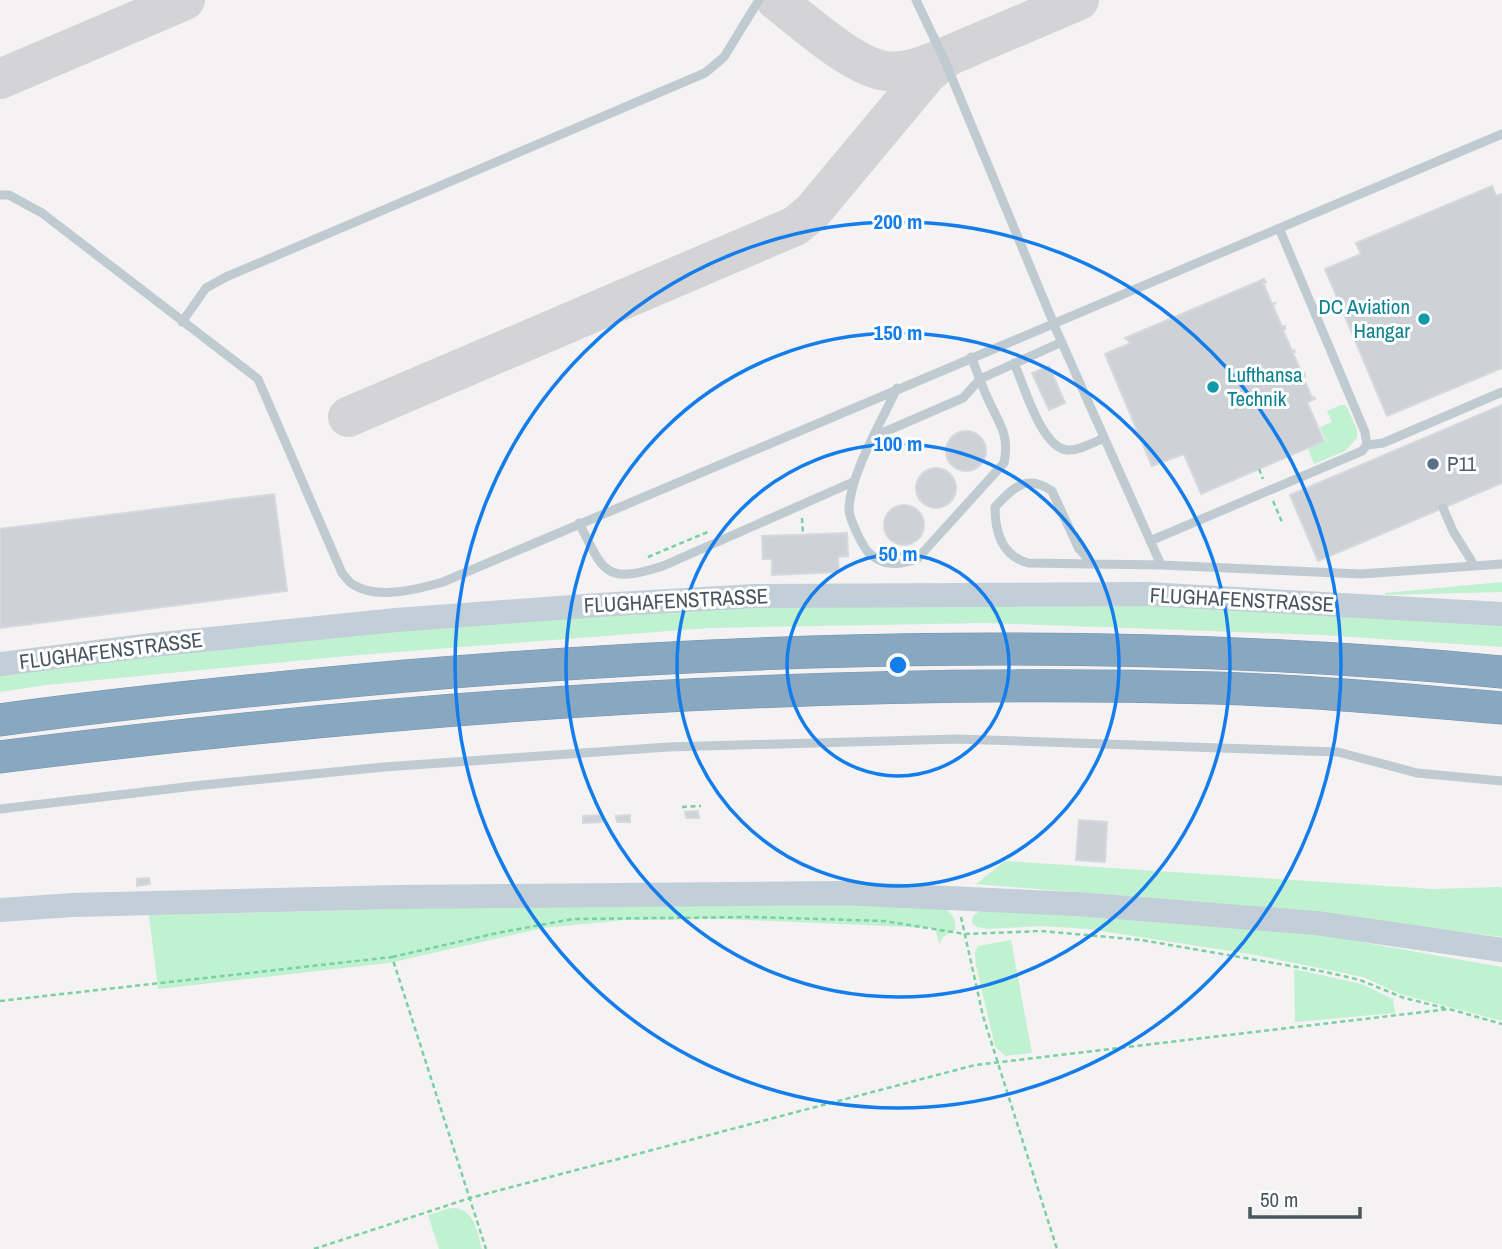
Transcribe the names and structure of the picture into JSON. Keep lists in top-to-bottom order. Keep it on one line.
{"streets":{"main road":["FLUGHAFENSTRASSE"]},"places":["DC Aviation Hangar","Lufthansa Technik","P11"],"scale_bar":"50 m","rings":["200 m","150 m","100 m","50 m"]}
